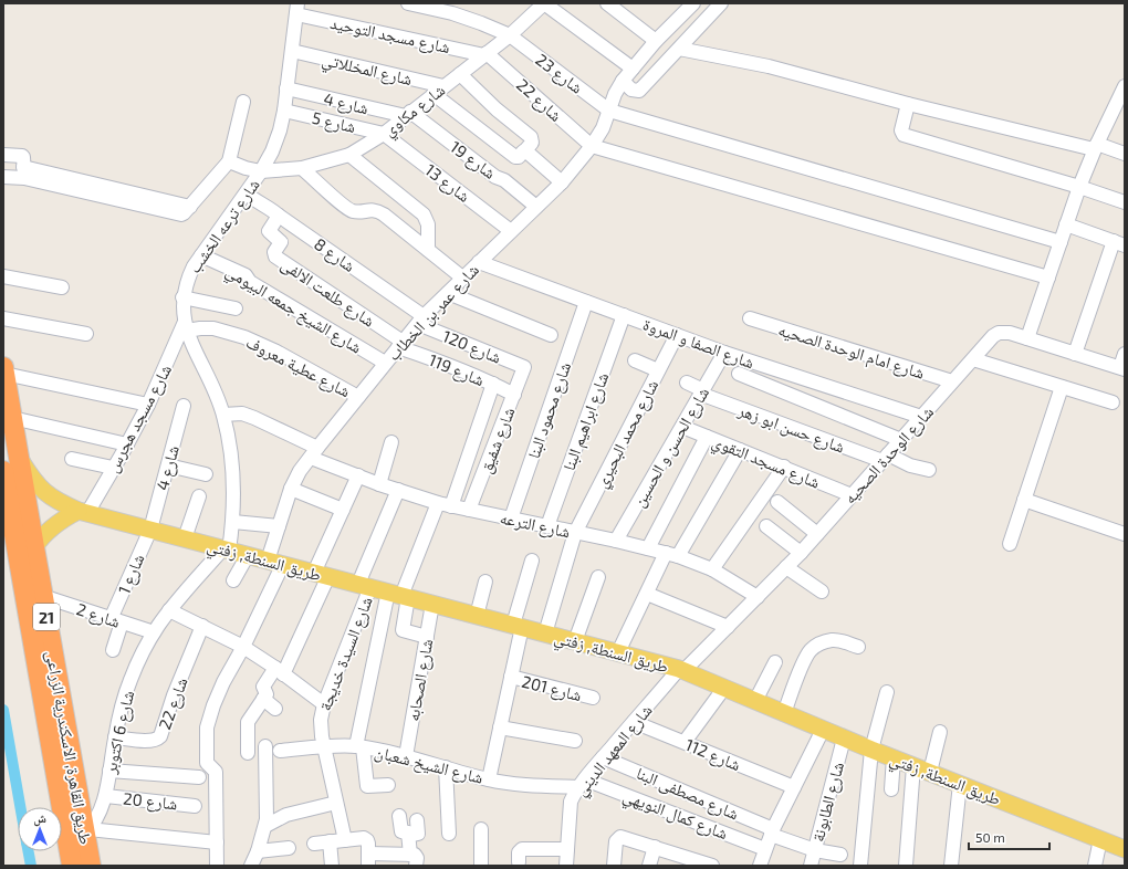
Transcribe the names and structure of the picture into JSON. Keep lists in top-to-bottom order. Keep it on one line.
{"streets":{"highway":["21","طريق القاهرة, الاسكندرية الزراعى"],"main road":["طريق السنطة, زفتي"],"street":["شارع مسجد التوحيد","شارع المخللاتي","شارع 23","شارع 22","شارع 4","شارع مكاوي","شارع 5","شارع 19","شارع 13","شارع ترعه الخشب","شارع 8","شارع طلعت الالفى","شارع الشيخ جمعه البيومي","شارع عمر بن الخطاب","شارع الصفا و المروة","شارع 120","شارع امام الوحدة الصحيه","شارع عطية معروف","شارع 119","شارع محمود البنا","شارع مسجد هجرس","شارع ابراهيم البنا","شارع حسن ابو زهر","شارع محمد البحيري","شارع شفيق","شارع الحسن و الحسين","شارع الوحدة الصحيه","شارع مسجد التقوي","شارع الترعه","شارع 1","شارع 2","شارع السيدة خديجة","شارع الصحابه","شارع 201","شارع 6 اكتوبر","شارع المعهد الديني","شارع 112","شارع الشيخ شعبان","شارع مصطفى البنا","شارع 20","شارع الطابونة","شارع كمال النويهي"]},"crossings":[["شارع مسجد التوحيد","شارع 22"],["شارع مسجد التوحيد","شارع مكاوي"],["شارع مسجد التوحيد","شارع ترعه الخشب"],["شارع المخللاتي","شارع مكاوي"],["شارع المخللاتي","شارع ترعه الخشب"],["شارع 23","شارع مكاوي"],["شارع 23","شارع عمر بن الخطاب"],["شارع 22","شارع مكاوي"],["شارع 22","شارع عمر بن الخطاب"],["شارع 22","شارع 6 اكتوبر"],["شارع 4","شارع مكاوي"],["شارع 4","شارع 19"],["شارع 4","شارع ترعه الخشب"],["شارع 4","طريق السنطة, زفتي"],["شارع 4","شارع 1"],["شارع مكاوي","شارع 5"],["شارع مكاوي","شارع 19"],["شارع مكاوي","شارع 13"],["شارع مكاوي","شارع ترعه الخشب"],["شارع 5","شارع 13"],["شارع 5","شارع ترعه الخشب"],["شارع 19","شارع عمر بن الخطاب"],["شارع 13","شارع عمر بن الخطاب"],["شارع ترعه الخشب","شارع 8"],["شارع ترعه الخشب","شارع الشيخ جمعه البيومي"],["شارع ترعه الخشب","شارع عطية معروف"],["شارع ترعه الخشب","شارع مسجد هجرس"],["شارع ترعه الخشب","شارع الترعه"],["شارع ترعه الخشب","طريق السنطة, زفتي"],["شارع ترعه الخشب","شارع 6 اكتوبر"],["شارع 8","شارع طلعت الالفى"],["شارع 8","شارع عمر بن الخطاب"],["شارع 8","شارع 120"],["شارع طلعت الالفى","شارع عمر بن الخطاب"],["شارع طلعت الالفى","شارع 119"],["شارع الشيخ جمعه البيومي","شارع عمر بن الخطاب"],["شارع عمر بن الخطاب","شارع الصفا و المروة"],["شارع عمر بن الخطاب","شارع 120"],["شارع عمر بن الخطاب","شارع عطية معروف"],["شارع عمر بن الخطاب","شارع 119"],["شارع عمر بن الخطاب","شارع الترعه"],["شارع عمر بن الخطاب","طريق السنطة, زفتي"],["شارع الصفا و المروة","شارع محمود البنا"],["شارع الصفا و المروة","شارع ابراهيم البنا"],["شارع الصفا و المروة","شارع محمد البحيري"],["شارع الصفا و المروة","شارع الحسن و الحسين"],["شارع الصفا و المروة","شارع الوحدة الصحيه"],["شارع 120","شارع شفيق"],["شارع امام الوحدة الصحيه","شارع الوحدة الصحيه"],["شارع عطية معروف","شارع مسجد هجرس"],["شارع 119","شارع شفيق"],["شارع محمود البنا","شارع الترعه"],["شارع مسجد هجرس","طريق السنطة, زفتي"],["شارع ابراهيم البنا","شارع الترعه"],["شارع حسن ابو زهر","شارع الحسن و الحسين"],["شارع حسن ابو زهر","شارع الوحدة الصحيه"],["شارع محمد البحيري","شارع الترعه"],["شارع محمد البحيري","طريق السنطة, زفتي"],["شارع شفيق","شارع الترعه"],["شارع الحسن و الحسين","شارع مسجد التقوي"],["شارع الحسن و الحسين","شارع الترعه"],["شارع الوحدة الصحيه","شارع مسجد التقوي"],["شارع الوحدة الصحيه","شارع الترعه"],["شارع الوحدة الصحيه","طريق السنطة, زفتي"],["شارع الوحدة الصحيه","شارع المعهد الديني"],["شارع الترعه","شارع السيدة خديجة"],["طريق السنطة, زفتي","شارع 1"],["طريق السنطة, زفتي","شارع السيدة خديجة"],["طريق السنطة, زفتي","شارع الصحابه"],["طريق السنطة, زفتي","شارع 6 اكتوبر"],["طريق السنطة, زفتي","طريق القاهرة, الاسكندرية الزراعى"],["طريق السنطة, زفتي","شارع المعهد الديني"],["طريق السنطة, زفتي","شارع الطابونة"],["شارع 1","شارع 2"],["شارع 2","شارع 6 اكتوبر"],["شارع 2","طريق القاهرة, الاسكندرية الزراعى"],["شارع السيدة خديجة","شارع الشيخ شعبان"],["شارع الصحابه","شارع الشيخ شعبان"],["شارع 6 اكتوبر","طريق القاهرة, الاسكندرية الزراعى"],["شارع 6 اكتوبر","شارع 20"],["شارع المعهد الديني","شارع 112"],["شارع المعهد الديني","شارع الشيخ شعبان"],["شارع المعهد الديني","شارع مصطفى البنا"],["شارع المعهد الديني","شارع كمال النويهي"],["شارع الشيخ شعبان","شارع كمال النويهي"],["شارع مصطفى البنا","شارع الطابونة"]],"scale_bar":"50 m","north":"top"}
